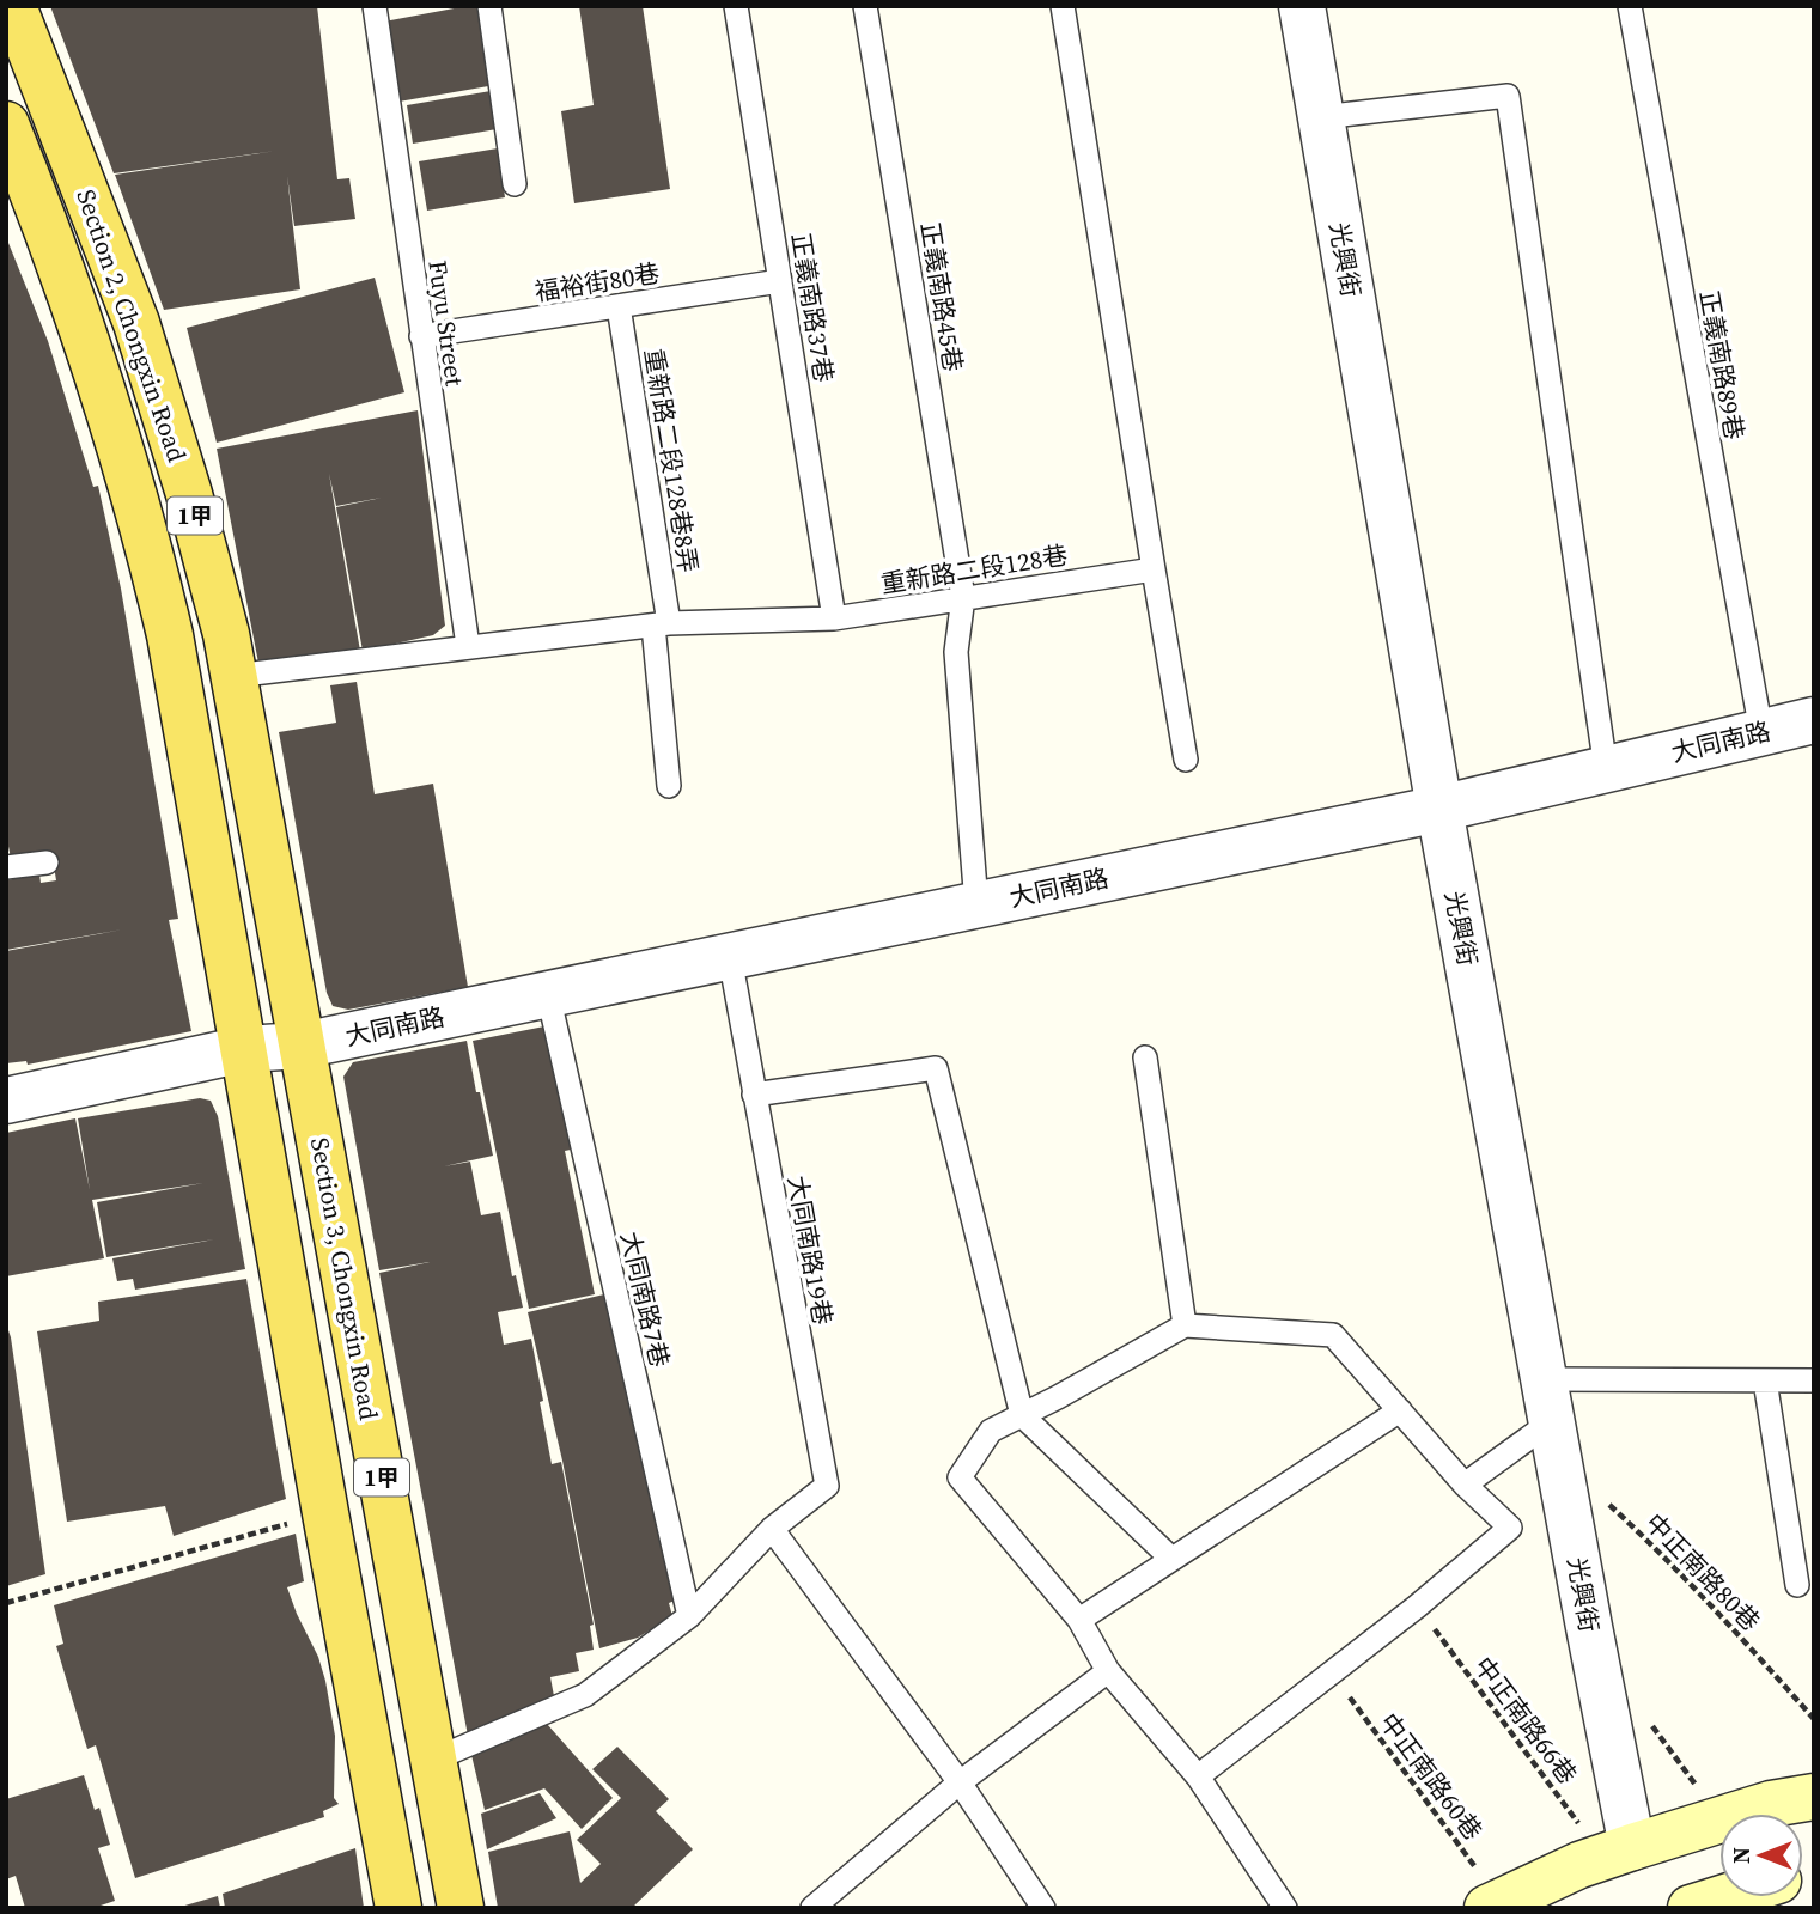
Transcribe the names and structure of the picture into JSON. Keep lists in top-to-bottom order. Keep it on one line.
{"streets":{"main road":["Section 2, Chongxin Road","1甲","Section 3, Chongxin Road"],"street":["光興街","大同南路"],"lane":["福裕街80巷","正義南路45巷","正義南路37巷","Fuyu Street","正義南路89巷","重新路二段128巷8弄","重新路二段128巷","大同南路19巷","大同南路7巷"],"path":["中正南路80巷","中正南路66巷","中正南路60巷"]},"crossings":[["光興街","大同南路"],["光興街","中正南路66巷"],["福裕街80巷","正義南路37巷"],["福裕街80巷","Fuyu Street"],["福裕街80巷","重新路二段128巷8弄"],["正義南路45巷","重新路二段128巷"],["正義南路45巷","大同南路"],["正義南路37巷","重新路二段128巷"],["Fuyu Street","重新路二段128巷"],["Section 2, Chongxin Road","1甲"],["Section 2, Chongxin Road","重新路二段128巷"],["Section 2, Chongxin Road","大同南路"],["Section 2, Chongxin Road","Section 3, Chongxin Road"],["正義南路89巷","大同南路"],["重新路二段128巷8弄","重新路二段128巷"],["1甲","大同南路"],["大同南路","大同南路19巷"],["大同南路","Section 3, Chongxin Road"],["大同南路","大同南路7巷"]],"north":"left"}
